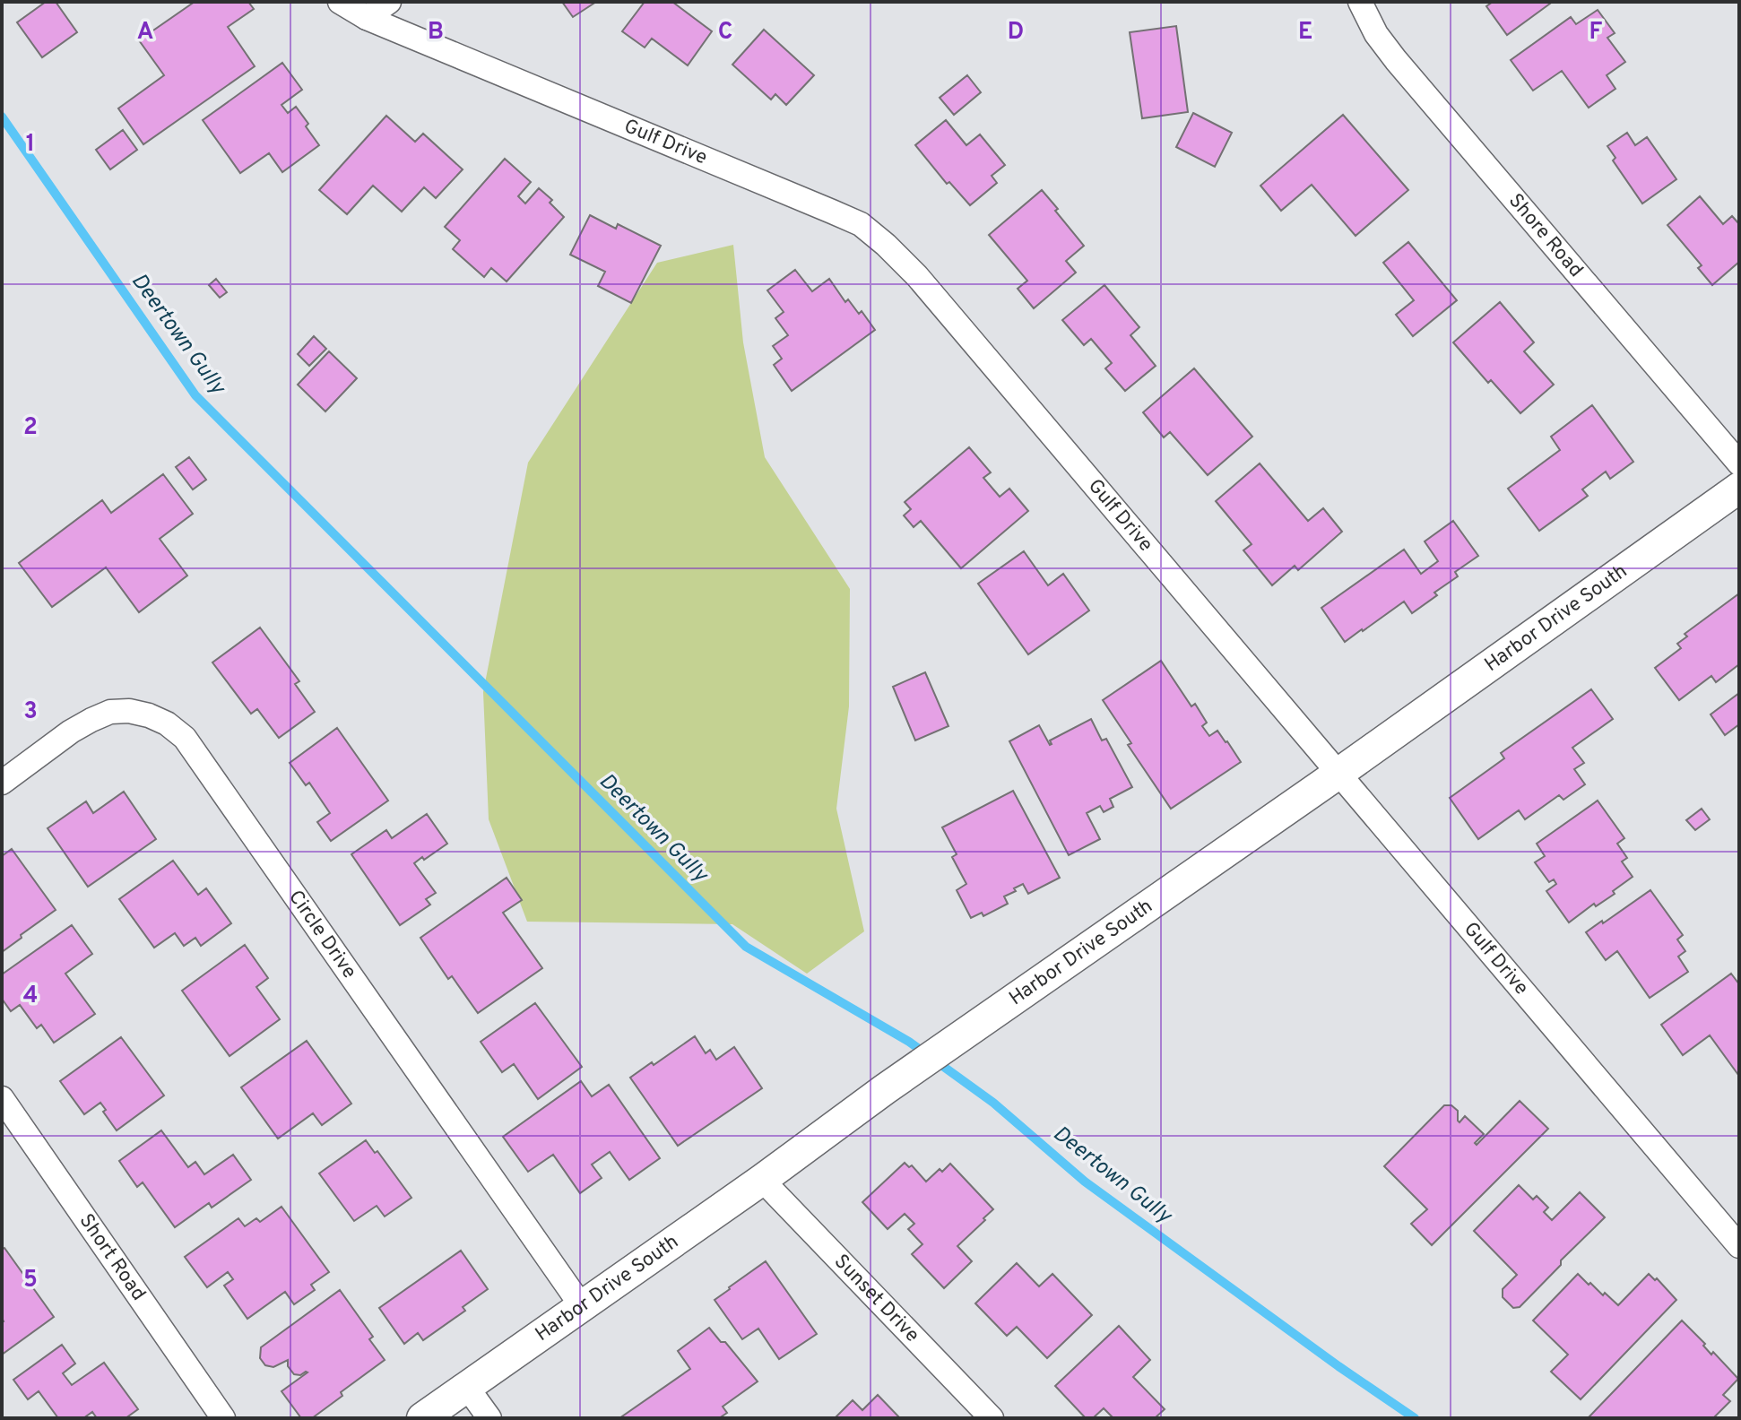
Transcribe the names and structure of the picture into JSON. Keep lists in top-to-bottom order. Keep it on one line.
{"streets":{"street":["Gulf Drive","Shore Road","Harbor Drive South","Circle Drive","Short Road","Sunset Drive"]},"crossings":[["Gulf Drive","Harbor Drive South"],["Harbor Drive South","Circle Drive"],["Harbor Drive South","Sunset Drive"]],"water":["Deertown Gully"],"grid":{"columns":["A","B","C","D","E","F"],"rows":["1","2","3","4","5"]}}
